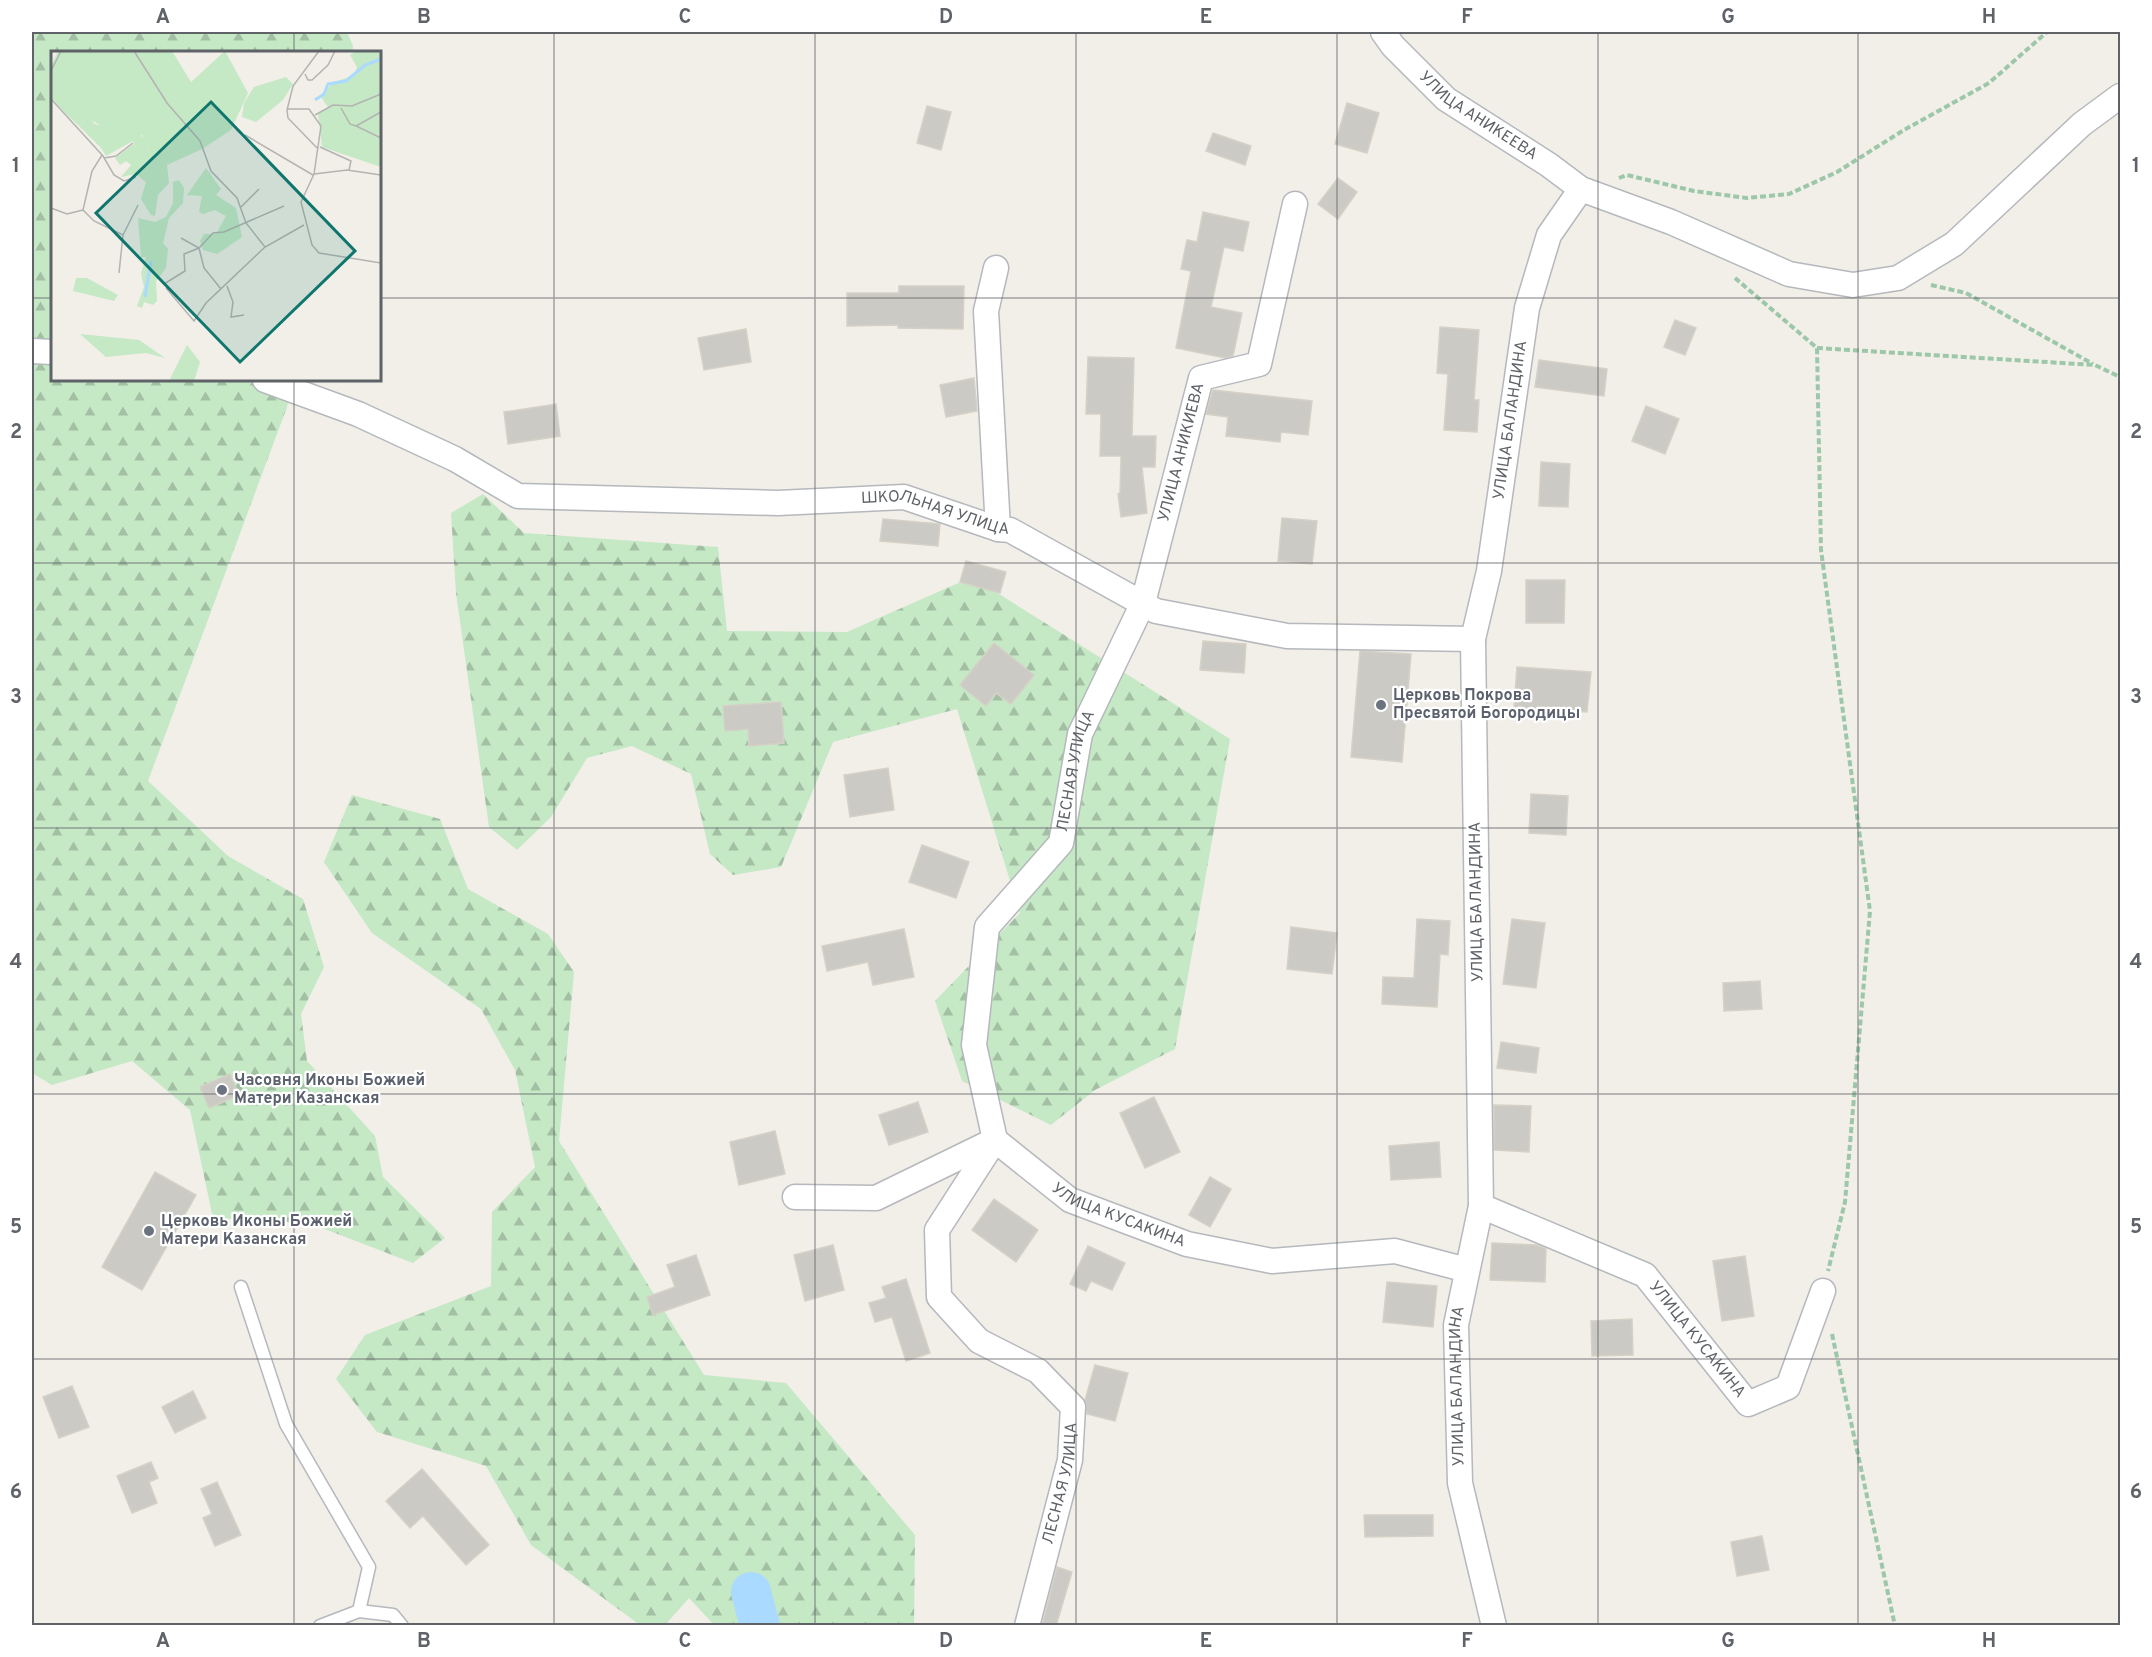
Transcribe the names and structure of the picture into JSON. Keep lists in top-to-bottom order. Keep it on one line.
{"streets":{"street":["УЛИЦА АНИКЕЕВА","УЛИЦА БАЛАНДИНА","УЛИЦА АНИКИЕВА","ШКОЛЬНАЯ УЛИЦА","ЛЕСНАЯ УЛИЦА","УЛИЦА КУСАКИНА"]},"crossings":[["УЛИЦА АНИКЕЕВА","УЛИЦА БАЛАНДИНА"],["УЛИЦА БАЛАНДИНА","ШКОЛЬНАЯ УЛИЦА"],["УЛИЦА БАЛАНДИНА","УЛИЦА КУСАКИНА"],["УЛИЦА АНИКИЕВА","ШКОЛЬНАЯ УЛИЦА"],["УЛИЦА АНИКИЕВА","ЛЕСНАЯ УЛИЦА"],["ШКОЛЬНАЯ УЛИЦА","ЛЕСНАЯ УЛИЦА"],["ЛЕСНАЯ УЛИЦА","УЛИЦА КУСАКИНА"]],"places":["Церковь Покрова Пресвятой Богородицы","Часовня Иконы Божией Матери Казанская","Церковь Иконы Божией Матери Казанская"],"grid":{"columns":["A","B","C","D","E","F","G","H"],"rows":["1","2","3","4","5","6"]}}
